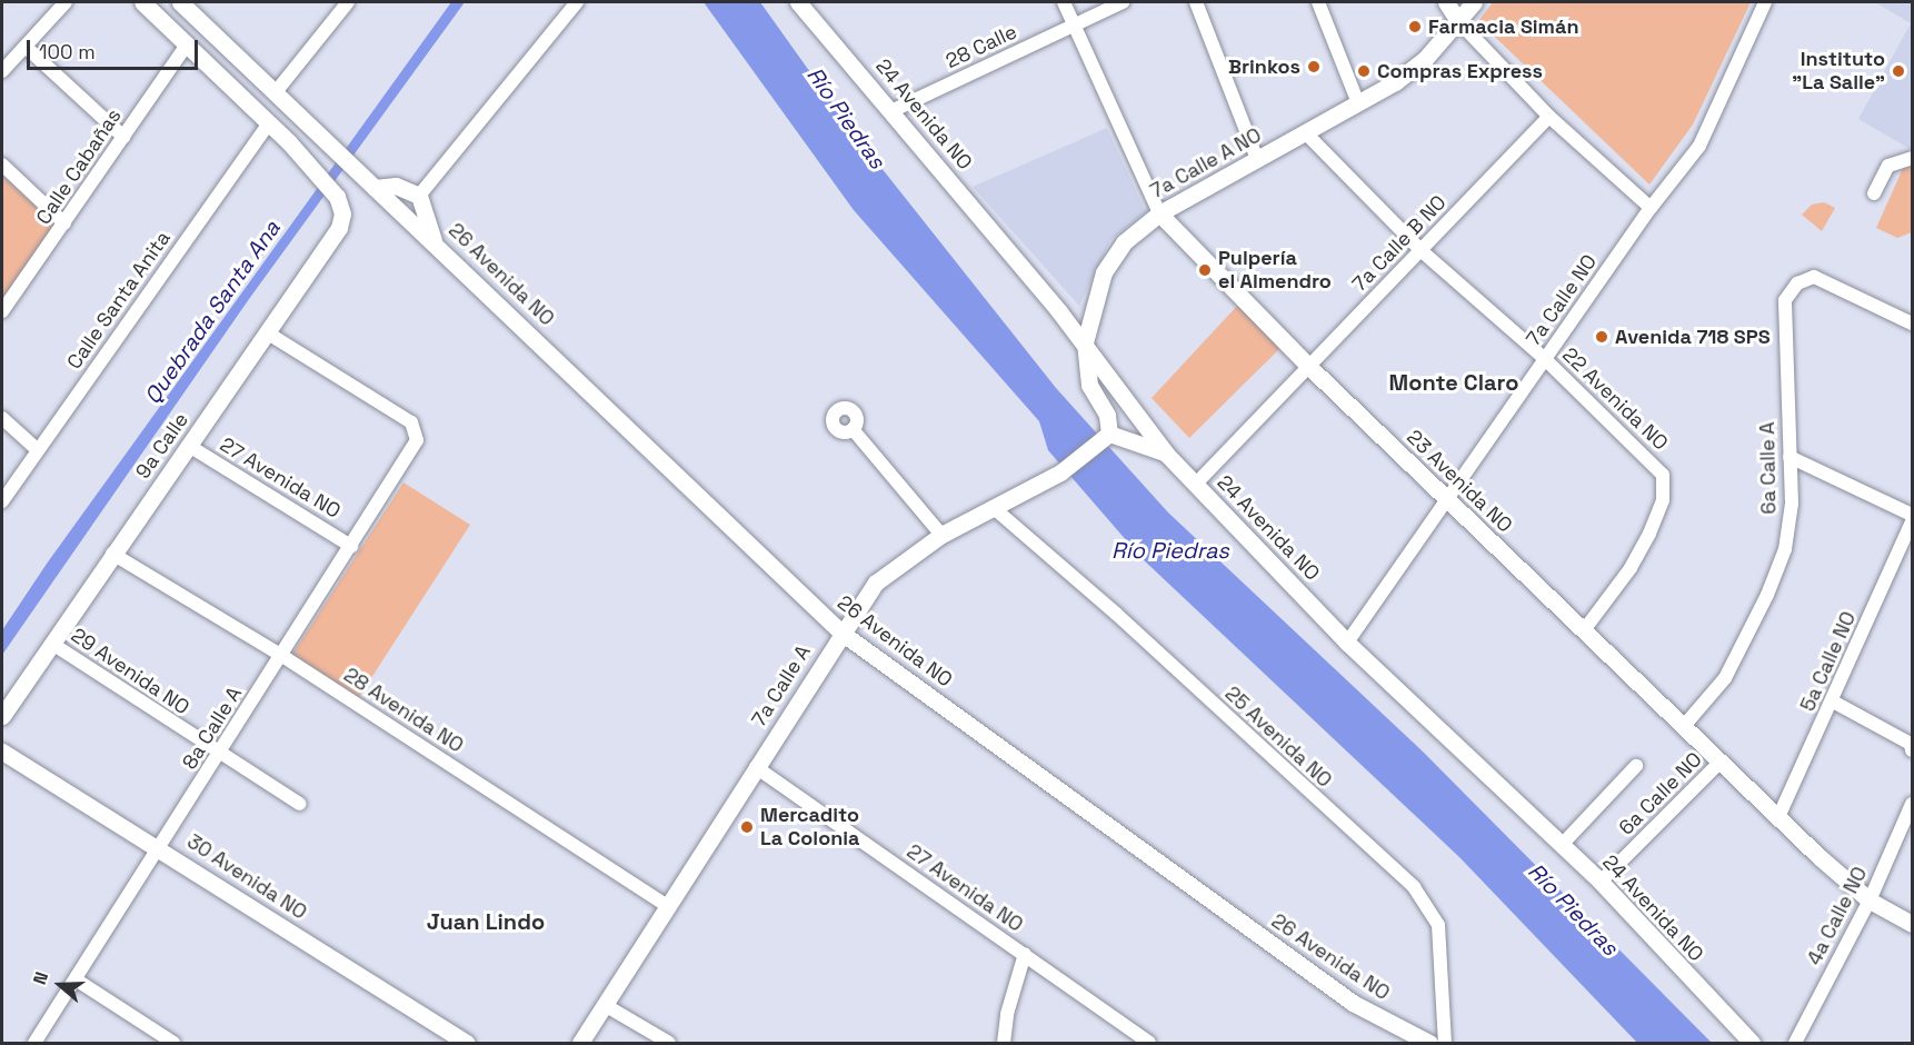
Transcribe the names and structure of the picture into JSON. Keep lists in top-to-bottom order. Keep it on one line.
{"streets":{"street":["28 Calle","24 Avenida NO","7a Calle A NO","Calle Cabañas","7a Calle B NO","26 Avenida NO","Calle Santa Anita","7a Calle NO","22 Avenida NO","9a Calle","6a Calle A","27 Avenida NO","23 Avenida NO","5a Calle NO","29 Avenida NO","7a Calle A","28 Avenida NO","8a Calle A","25 Avenida NO","6a Calle NO","30 Avenida NO","4a Calle NO"]},"crossings":[["28 Calle","24 Avenida NO"],["28 Calle","23 Avenida NO"],["24 Avenida NO","7a Calle A NO"],["24 Avenida NO","7a Calle B NO"],["24 Avenida NO","7a Calle NO"],["24 Avenida NO","6a Calle NO"],["7a Calle A NO","22 Avenida NO"],["7a Calle A NO","23 Avenida NO"],["7a Calle A NO","7a Calle A"],["7a Calle B NO","22 Avenida NO"],["7a Calle B NO","23 Avenida NO"],["26 Avenida NO","7a Calle A"],["Calle Santa Anita","9a Calle"],["7a Calle NO","22 Avenida NO"],["7a Calle NO","23 Avenida NO"],["22 Avenida NO","23 Avenida NO"],["9a Calle","27 Avenida NO"],["9a Calle","29 Avenida NO"],["9a Calle","28 Avenida NO"],["9a Calle","8a Calle A"],["6a Calle A","23 Avenida NO"],["27 Avenida NO","7a Calle A"],["27 Avenida NO","8a Calle A"],["23 Avenida NO","5a Calle NO"],["23 Avenida NO","6a Calle NO"],["23 Avenida NO","4a Calle NO"],["29 Avenida NO","8a Calle A"],["7a Calle A","28 Avenida NO"],["7a Calle A","25 Avenida NO"],["28 Avenida NO","8a Calle A"],["8a Calle A","30 Avenida NO"]],"districts":["Monte Claro","Juan Lindo"],"water":["Río Piedras","Quebrada Santa Ana"],"places":["Farmacia Simán","Brinkos","Compras Express","Instituto \"La Salle\"","Pulpería el Almendro","Avenida 718 SPS","Mercadito La Colonia"],"scale_bar":"100 m","north":"left"}
